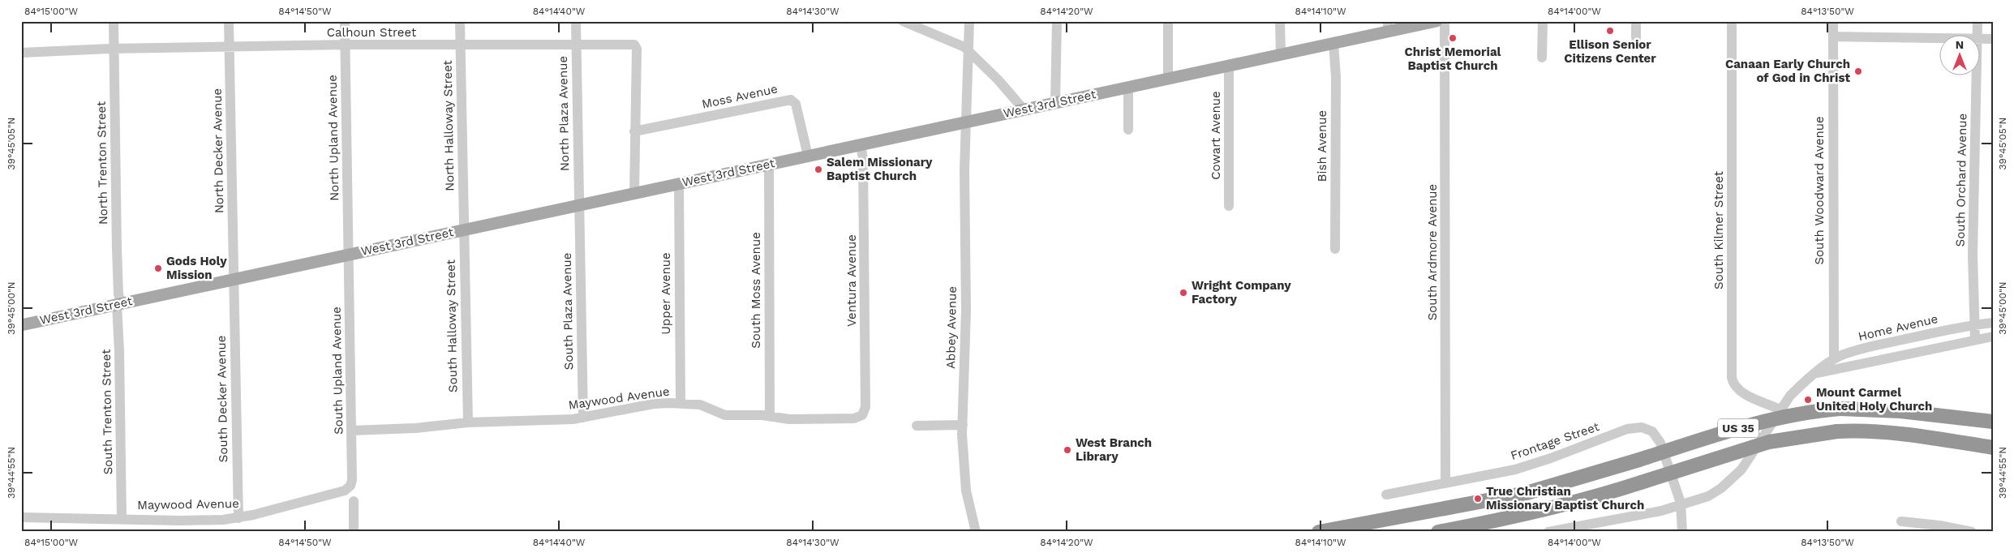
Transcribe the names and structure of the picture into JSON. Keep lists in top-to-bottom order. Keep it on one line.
{"streets":{"highway":["US 35"],"main road":["West 3rd Street"],"street":["Calhoun Street","Moss Avenue","North Plaza Avenue","North Halloway Street","Cowart Avenue","North Upland Avenue","Bish Avenue","North Decker Avenue","North Trenton Street","South Orchard Avenue","South Woodward Avenue","South Kilmer Street","South Ardmore Avenue","Ventura Avenue","South Moss Avenue","Upper Avenue","South Plaza Avenue","South Halloway Street","Abbey Avenue","Home Avenue","South Upland Avenue","Maywood Avenue","South Decker Avenue","South Trenton Street","Frontage Street"]},"crossings":[["Calhoun Street","Moss Avenue"],["Calhoun Street","North Plaza Avenue"],["Calhoun Street","North Halloway Street"],["Calhoun Street","North Upland Avenue"],["Calhoun Street","North Decker Avenue"],["Calhoun Street","North Trenton Street"],["Moss Avenue","West 3rd Street"],["West 3rd Street","North Plaza Avenue"],["West 3rd Street","North Halloway Street"],["West 3rd Street","Cowart Avenue"],["West 3rd Street","North Upland Avenue"],["West 3rd Street","Bish Avenue"],["West 3rd Street","North Decker Avenue"],["West 3rd Street","North Trenton Street"],["West 3rd Street","Ventura Avenue"],["West 3rd Street","South Moss Avenue"],["West 3rd Street","Upper Avenue"],["West 3rd Street","South Plaza Avenue"],["West 3rd Street","South Halloway Street"],["West 3rd Street","Abbey Avenue"],["West 3rd Street","South Upland Avenue"],["West 3rd Street","South Decker Avenue"],["West 3rd Street","South Trenton Street"],["North Plaza Avenue","South Plaza Avenue"],["North Halloway Street","South Halloway Street"],["North Upland Avenue","South Upland Avenue"],["North Decker Avenue","South Decker Avenue"],["North Trenton Street","South Trenton Street"],["South Orchard Avenue","Home Avenue"],["South Woodward Avenue","Home Avenue"],["South Kilmer Street","Home Avenue"],["South Ardmore Avenue","Frontage Street"],["Ventura Avenue","Maywood Avenue"],["South Moss Avenue","Maywood Avenue"],["Upper Avenue","Maywood Avenue"],["South Plaza Avenue","Maywood Avenue"],["South Halloway Street","Maywood Avenue"],["Home Avenue","Frontage Street"],["South Upland Avenue","Maywood Avenue"],["Maywood Avenue","South Decker Avenue"],["Maywood Avenue","South Trenton Street"]],"places":["Ellison Senior Citizens Center","Christ Memorial Baptist Church","Canaan Early Church of God in Christ","Salem Missionary Baptist Church","Gods Holy Mission","Wright Company Factory","Mount Carmel United Holy Church","West Branch Library","True Christian Missionary Baptist Church"],"north":"top","coordinates":["84°15'00\"W","84°14'50\"W","84°14'40\"W","84°14'30\"W","84°14'20\"W","84°14'10\"W","84°14'00\"W","84°13'50\"W","39°45'05\"N","39°45'00\"N","39°44'55\"N"]}
